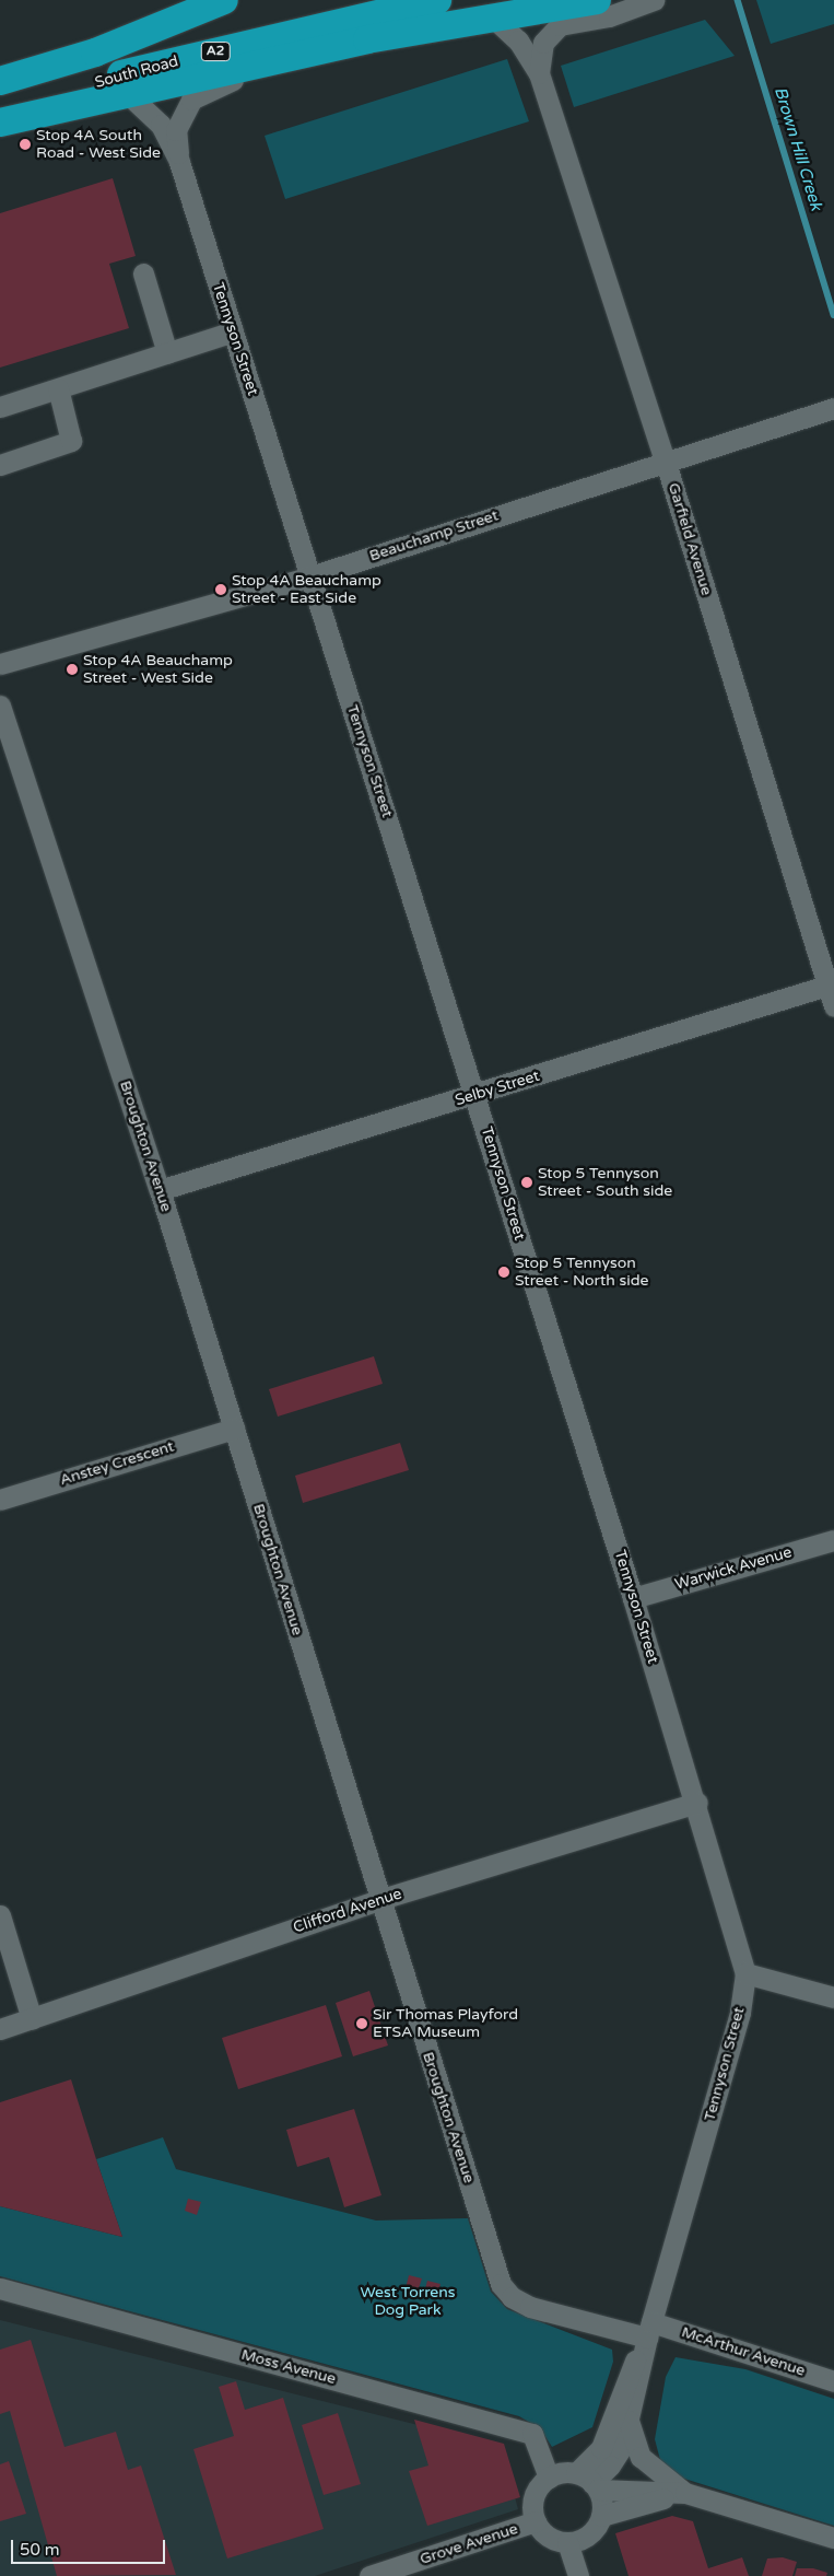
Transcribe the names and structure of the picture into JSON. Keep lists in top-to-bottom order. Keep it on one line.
{"streets":{"highway":["A2","South Road"],"street":["Tennyson Street","Beauchamp Street","Garfield Avenue","Selby Street","Broughton Avenue","Anstey Crescent","Warwick Avenue","Clifford Avenue","McArthur Avenue","Moss Avenue","Grove Avenue"]},"crossings":[["Tennyson Street","Beauchamp Street"],["Tennyson Street","Selby Street"],["Tennyson Street","Broughton Avenue"],["Tennyson Street","Warwick Avenue"],["Tennyson Street","Clifford Avenue"],["Tennyson Street","McArthur Avenue"],["Tennyson Street","Moss Avenue"],["Tennyson Street","Grove Avenue"],["Beauchamp Street","Garfield Avenue"],["Garfield Avenue","Selby Street"],["Selby Street","Broughton Avenue"],["Broughton Avenue","Anstey Crescent"],["Broughton Avenue","Clifford Avenue"],["Broughton Avenue","McArthur Avenue"],["Moss Avenue","Grove Avenue"]],"water":["Brown Hill Creek"],"parks":["West Torrens Dog Park"],"places":["Stop 4A South Road - West Side","Stop 4A Beauchamp Street - East Side","Stop 4A Beauchamp Street - West Side","Stop 5 Tennyson Street - South side","Stop 5 Tennyson Street - North side","Sir Thomas Playford ETSA Museum"],"scale_bar":"50 m"}
